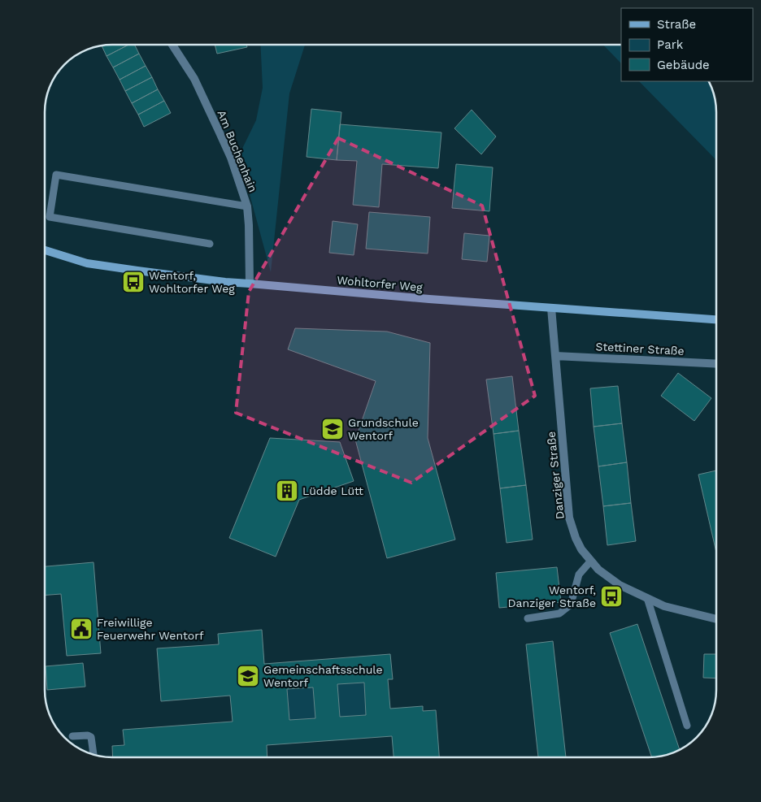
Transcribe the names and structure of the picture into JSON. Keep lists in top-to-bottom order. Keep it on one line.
{"streets":{"main road":["Wohltorfer Weg"],"street":["Am Buchenhain","Stettiner Straße","Danziger Straße"]},"crossings":[["Am Buchenhain","Wohltorfer Weg"],["Wohltorfer Weg","Danziger Straße"],["Stettiner Straße","Danziger Straße"]],"places":{"bus stop":["Wentorf, Wohltorfer Weg","Wentorf, Danziger Straße"],"school or university":["Grundschule Wentorf","Gemeinschaftsschule Wentorf"],"building":["Lüdde Lütt"],"public building":["Freiwillige Feuerwehr Wentorf"]},"legend":["Straße","Park","Gebäude"]}
